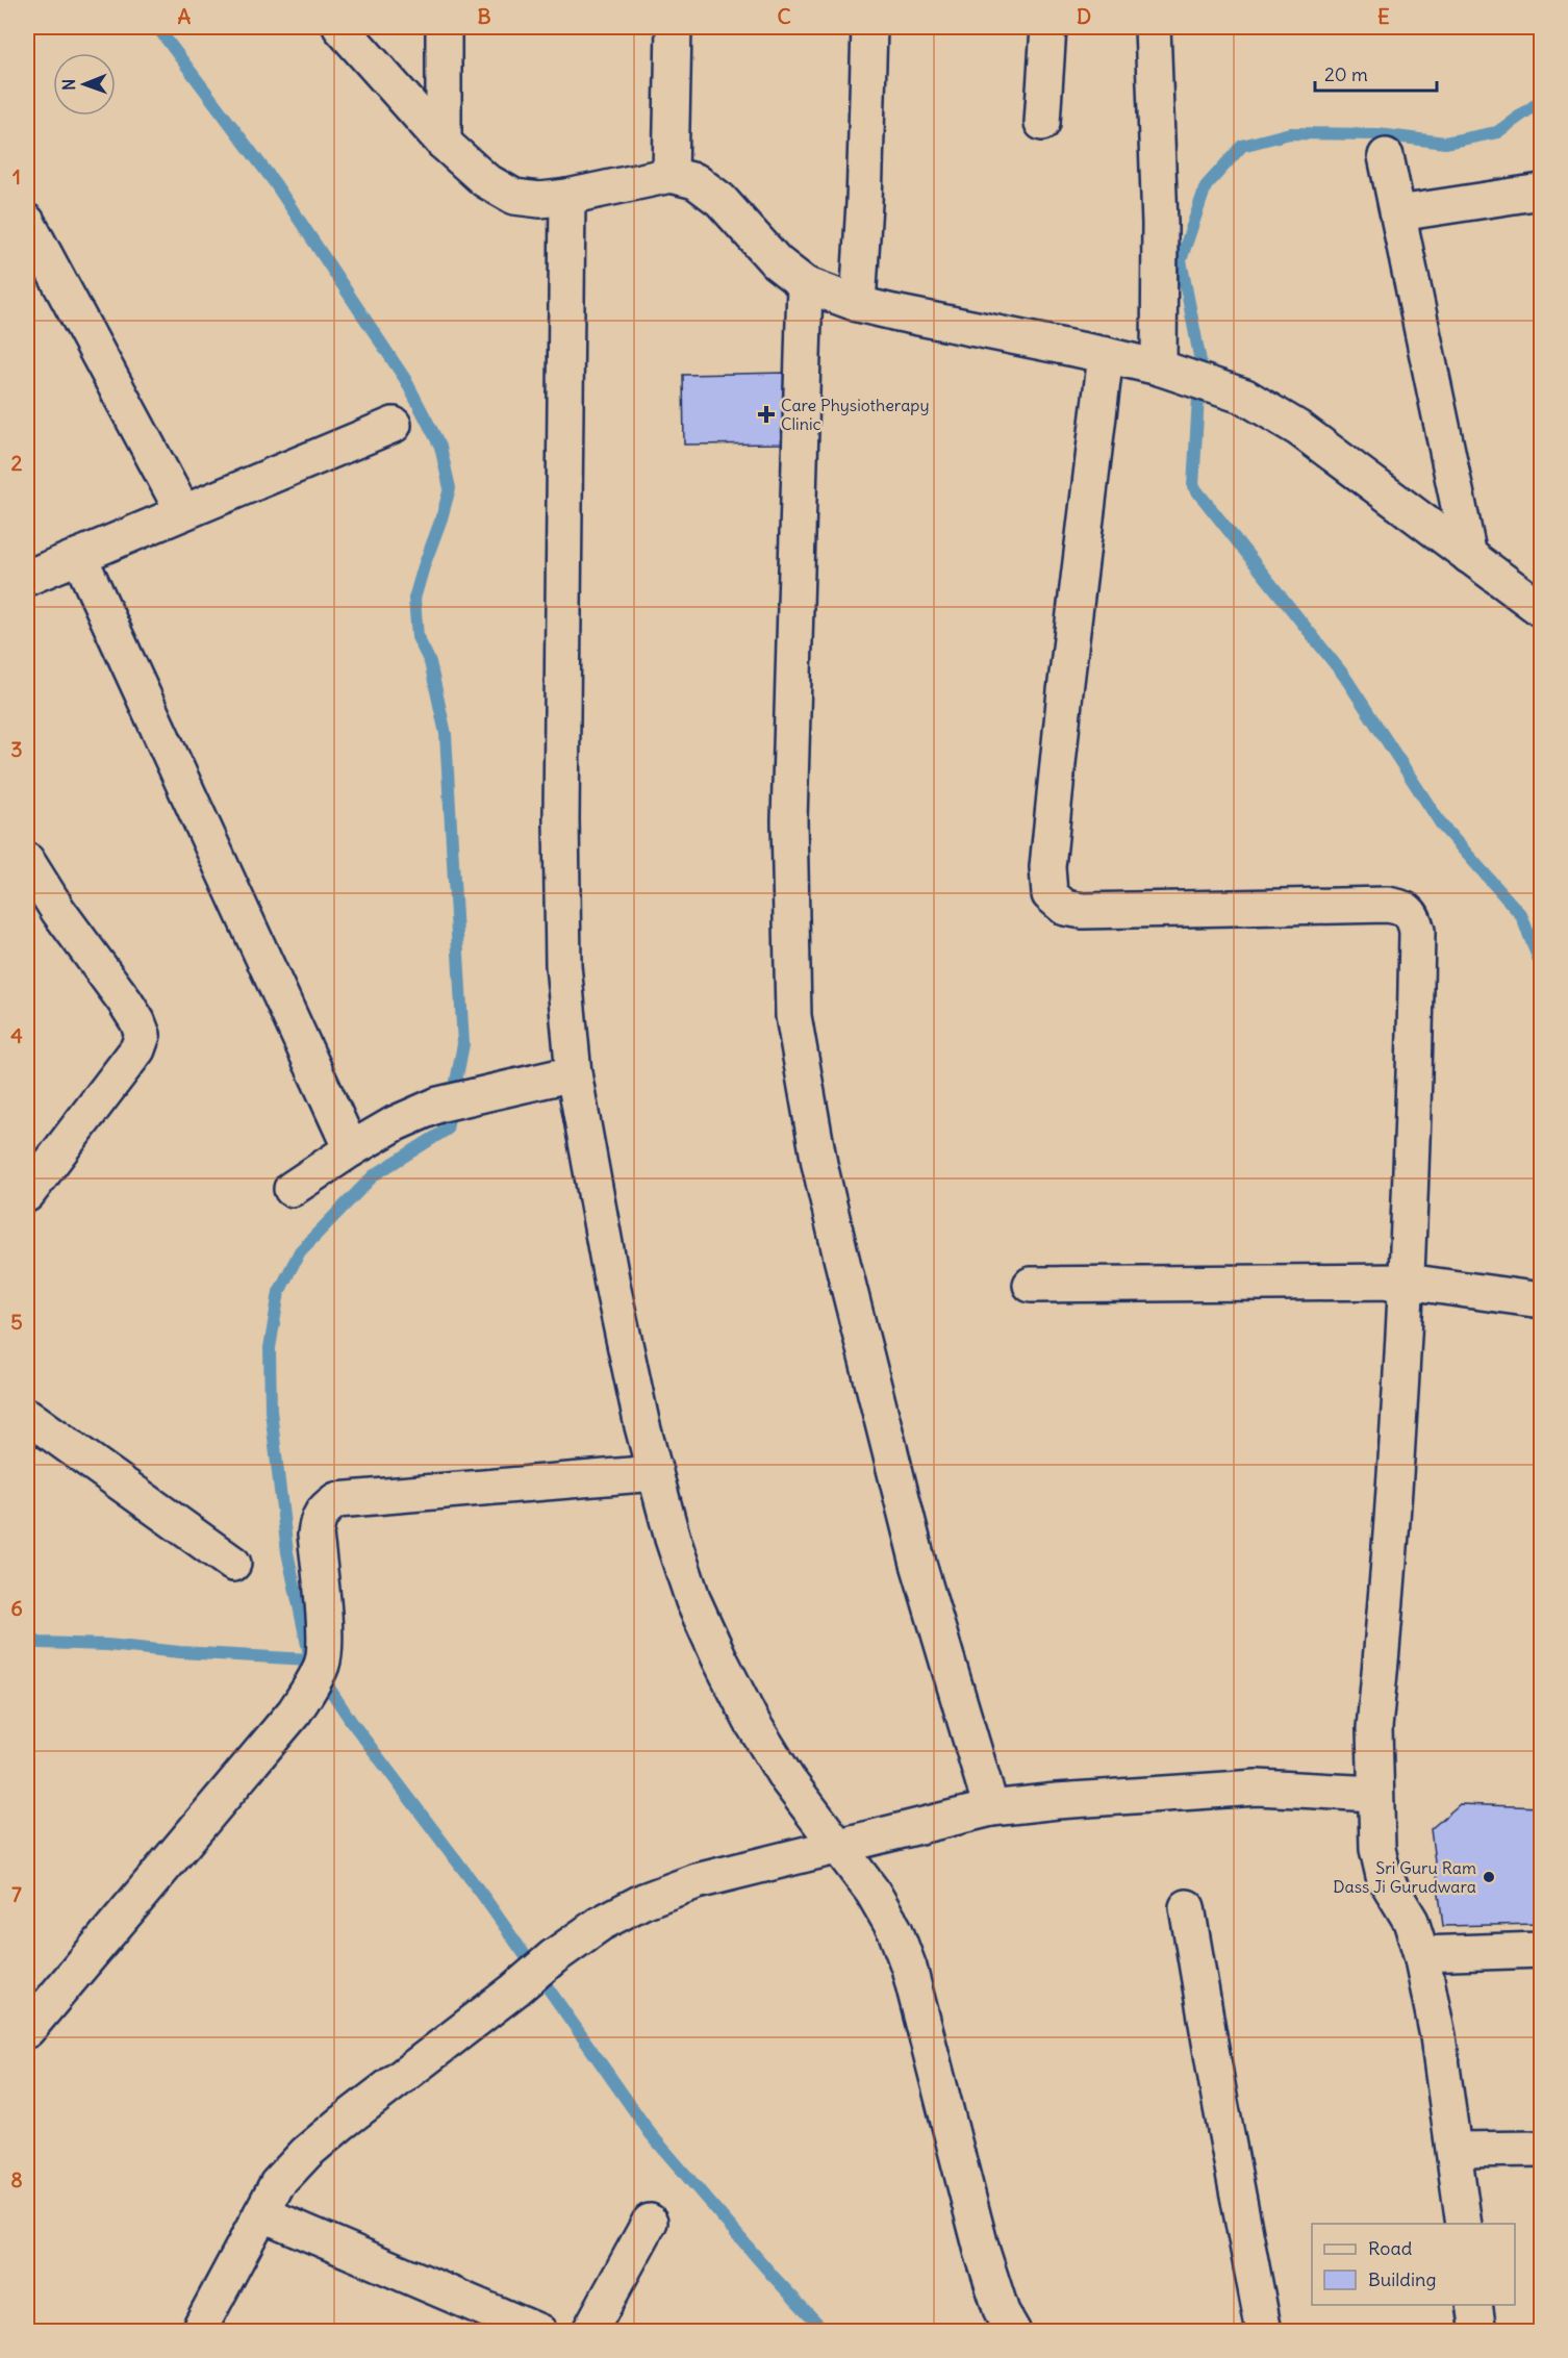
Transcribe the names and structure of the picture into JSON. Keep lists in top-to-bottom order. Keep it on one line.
{"places":{"health":["Care Physiotherapy Clinic"],"other":["Sri Guru Ram Dass Ji Gurudwara"]},"legend":["Road","Building"],"scale_bar":"20 m","north":"left","grid":{"columns":["A","B","C","D","E"],"rows":["1","2","3","4","5","6","7","8"]}}
